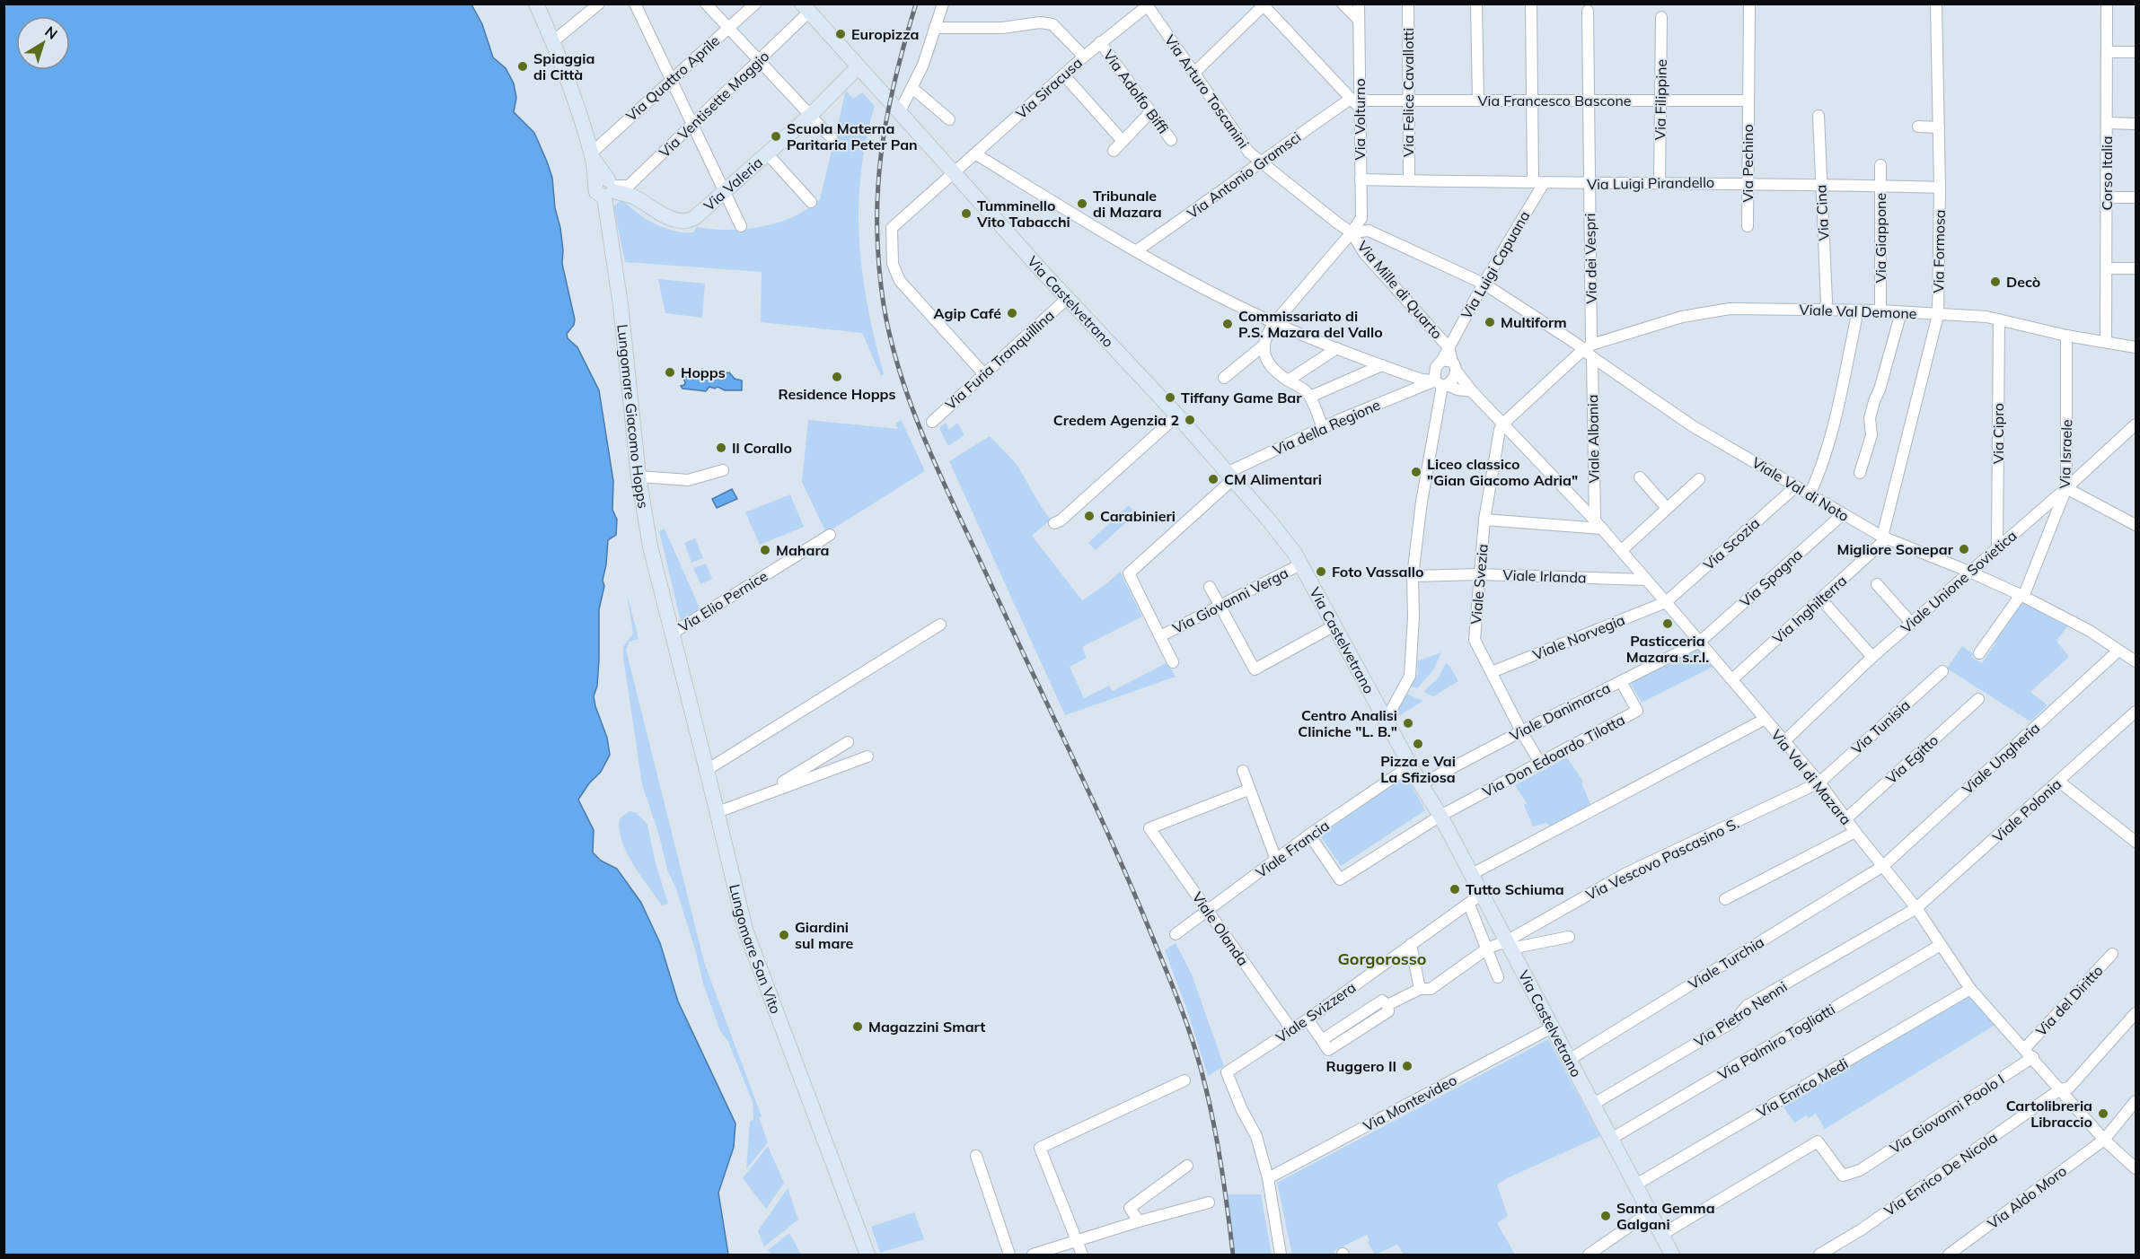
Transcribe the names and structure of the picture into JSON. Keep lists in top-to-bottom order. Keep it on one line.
{"streets":{"main road":["Via Valeria","Via Castelvetrano","Lungomare Giacomo Hopps","Lungomare San Vito"],"street":["Via Quattro Aprile","Via Siracusa","Via Adolfo Biffi","Via Arturo Toscanini","Via Felice Cavallotti","Via Filippine","Via Francesco Bascone","Via Ventisette Maggio","Via Volturno","Via Pechino","Corso Italia","Via Antonio Gramsci","Via Luigi Pirandello","Via Cina","Via Giappone","Via Formosa","Via dei Vespri","Via Luigi Capuana","Via Mille di Quarto","Viale Val Demone","Via Furia Tranquillina","Via della Regione","Via Cipro","Viale Albania","Via Israele","Viale Val di Noto","Via Scozia","Viale Irlanda","Via Spagna","Viale Unione Sovietica","Viale Svezia","Via Giovanni Verga","Via Elio Pernice","Via Inghilterra","Viale Norvegia","Viale Danimarca","Via Tunisia","Via Don Edoardo Tilotta","Viale Ungheria","Via Egitto","Via Val di Mazara","Viale Polonia","Viale Francia","Via Vescovo Pascasino S.","Viale Olanda","Viale Turchia","Via del Diritto","Viale Svizzera","Via Pietro Nenni","Via Palmiro Togliatti","Via Enrico Medi","Via Montevideo","Via Giovanni Paolo I","Via Enrico De Nicola","Via Aldo Moro"]},"crossings":[["Via Quattro Aprile","Lungomare Giacomo Hopps"],["Via Siracusa","Via Adolfo Biffi"],["Via Siracusa","Via Arturo Toscanini"],["Via Siracusa","Via Castelvetrano"],["Via Siracusa","Via Furia Tranquillina"],["Via Arturo Toscanini","Via Volturno"],["Via Arturo Toscanini","Via Antonio Gramsci"],["Via Arturo Toscanini","Via Mille di Quarto"],["Via Arturo Toscanini","Viale Val di Noto"],["Via Felice Cavallotti","Via Francesco Bascone"],["Via Felice Cavallotti","Via Luigi Pirandello"],["Via Filippine","Via Francesco Bascone"],["Via Filippine","Via Luigi Pirandello"],["Via Francesco Bascone","Via Volturno"],["Via Francesco Bascone","Via Pechino"],["Via Francesco Bascone","Via Antonio Gramsci"],["Via Francesco Bascone","Via dei Vespri"],["Via Ventisette Maggio","Via Valeria"],["Via Ventisette Maggio","Via Castelvetrano"],["Via Ventisette Maggio","Lungomare Giacomo Hopps"],["Via Volturno","Via Antonio Gramsci"],["Via Volturno","Via Luigi Pirandello"],["Via Volturno","Via Mille di Quarto"],["Via Volturno","Viale Val di Noto"],["Via Pechino","Via Luigi Pirandello"],["Corso Italia","Viale Val Demone"],["Via Luigi Pirandello","Via Cina"],["Via Luigi Pirandello","Via Giappone"],["Via Luigi Pirandello","Via Formosa"],["Via Luigi Pirandello","Via dei Vespri"],["Via Luigi Pirandello","Via Luigi Capuana"],["Via Valeria","Via Castelvetrano"],["Via Valeria","Lungomare Giacomo Hopps"],["Via Cina","Viale Val Demone"],["Via Giappone","Viale Val Demone"],["Via Formosa","Viale Val Demone"],["Via Formosa","Viale Val di Noto"],["Via Formosa","Via Inghilterra"],["Via dei Vespri","Viale Val Demone"],["Via dei Vespri","Viale Albania"],["Via dei Vespri","Viale Val di Noto"],["Via Luigi Capuana","Via Mille di Quarto"],["Via Luigi Capuana","Viale Val di Noto"],["Via Mille di Quarto","Viale Val di Noto"],["Via Castelvetrano","Via Furia Tranquillina"],["Via Castelvetrano","Via della Regione"],["Via Castelvetrano","Via Giovanni Verga"],["Via Castelvetrano","Viale Danimarca"],["Via Castelvetrano","Via Don Edoardo Tilotta"],["Via Castelvetrano","Viale Francia"],["Via Castelvetrano","Via Vescovo Pascasino S."],["Via Castelvetrano","Viale Turchia"],["Via Castelvetrano","Viale Svizzera"],["Via Castelvetrano","Via Pietro Nenni"],["Via Castelvetrano","Via Palmiro Togliatti"],["Via Castelvetrano","Via Enrico Medi"],["Via Castelvetrano","Via Montevideo"],["Via Castelvetrano","Via Giovanni Paolo I"],["Viale Val Demone","Via Cipro"],["Viale Val Demone","Viale Albania"],["Viale Val Demone","Via Israele"],["Viale Val Demone","Viale Val di Noto"],["Lungomare Giacomo Hopps","Via Elio Pernice"],["Lungomare Giacomo Hopps","Lungomare San Vito"],["Via della Regione","Via Giovanni Verga"],["Via Cipro","Viale Unione Sovietica"],["Viale Albania","Viale Val di Noto"],["Viale Albania","Via Val di Mazara"],["Via Israele","Viale Val di Noto"],["Via Israele","Viale Unione Sovietica"],["Viale Val di Noto","Via Scozia"],["Viale Val di Noto","Via Spagna"],["Viale Val di Noto","Viale Unione Sovietica"],["Viale Val di Noto","Via Inghilterra"],["Viale Val di Noto","Viale Ungheria"],["Via Scozia","Viale Norvegia"],["Via Scozia","Via Val di Mazara"],["Viale Irlanda","Viale Svezia"],["Viale Irlanda","Via Val di Mazara"],["Via Spagna","Viale Danimarca"],["Via Spagna","Via Val di Mazara"],["Viale Unione Sovietica","Via Val di Mazara"],["Viale Svezia","Viale Norvegia"],["Viale Svezia","Viale Danimarca"],["Viale Svezia","Via Don Edoardo Tilotta"],["Viale Svezia","Via Val di Mazara"],["Via Elio Pernice","Lungomare San Vito"],["Via Inghilterra","Via Val di Mazara"],["Viale Norvegia","Via Val di Mazara"],["Viale Danimarca","Via Don Edoardo Tilotta"],["Viale Danimarca","Via Val di Mazara"],["Via Tunisia","Via Val di Mazara"],["Via Tunisia","Via Vescovo Pascasino S."],["Via Don Edoardo Tilotta","Viale Francia"],["Viale Ungheria","Via Val di Mazara"],["Viale Ungheria","Viale Turchia"],["Via Egitto","Via Val di Mazara"],["Via Val di Mazara","Viale Polonia"],["Via Val di Mazara","Via Vescovo Pascasino S."],["Via Val di Mazara","Viale Turchia"],["Via Val di Mazara","Via del Diritto"],["Via Val di Mazara","Via Pietro Nenni"],["Via Val di Mazara","Via Palmiro Togliatti"],["Via Val di Mazara","Via Enrico Medi"],["Via Val di Mazara","Via Giovanni Paolo I"],["Via Val di Mazara","Via Enrico De Nicola"],["Via Val di Mazara","Via Aldo Moro"],["Viale Polonia","Via Pietro Nenni"],["Viale Francia","Viale Olanda"],["Viale Olanda","Viale Svizzera"],["Viale Svizzera","Via Montevideo"]],"districts":["Gorgorosso"],"places":["Europizza","Spiaggia di Città","Scuola Materna Paritaria Peter Pan","Tribunale di Mazara","Tumminello Vito Tabacchi","Decò","Agip Café","Multiform","Commissariato di P.S. Mazara del Vallo","Hopps","Residence Hopps","Tiffany Game Bar","Credem Agenzia 2","Il Corallo","Liceo classico \"Gian Giacomo Adria\"","CM Alimentari","Carabinieri","Migliore Sonepar","Mahara","Foto Vassallo","Pasticceria Mazara s.r.l.","Centro Analisi Cliniche \"L. B.\"","Pizza e Vai La Sfiziosa","Tutto Schiuma","Giardini sul mare","Magazzini Smart","Ruggero II","Cartolibreria Libraccio","Santa Gemma Galgani"],"north":"top right"}
